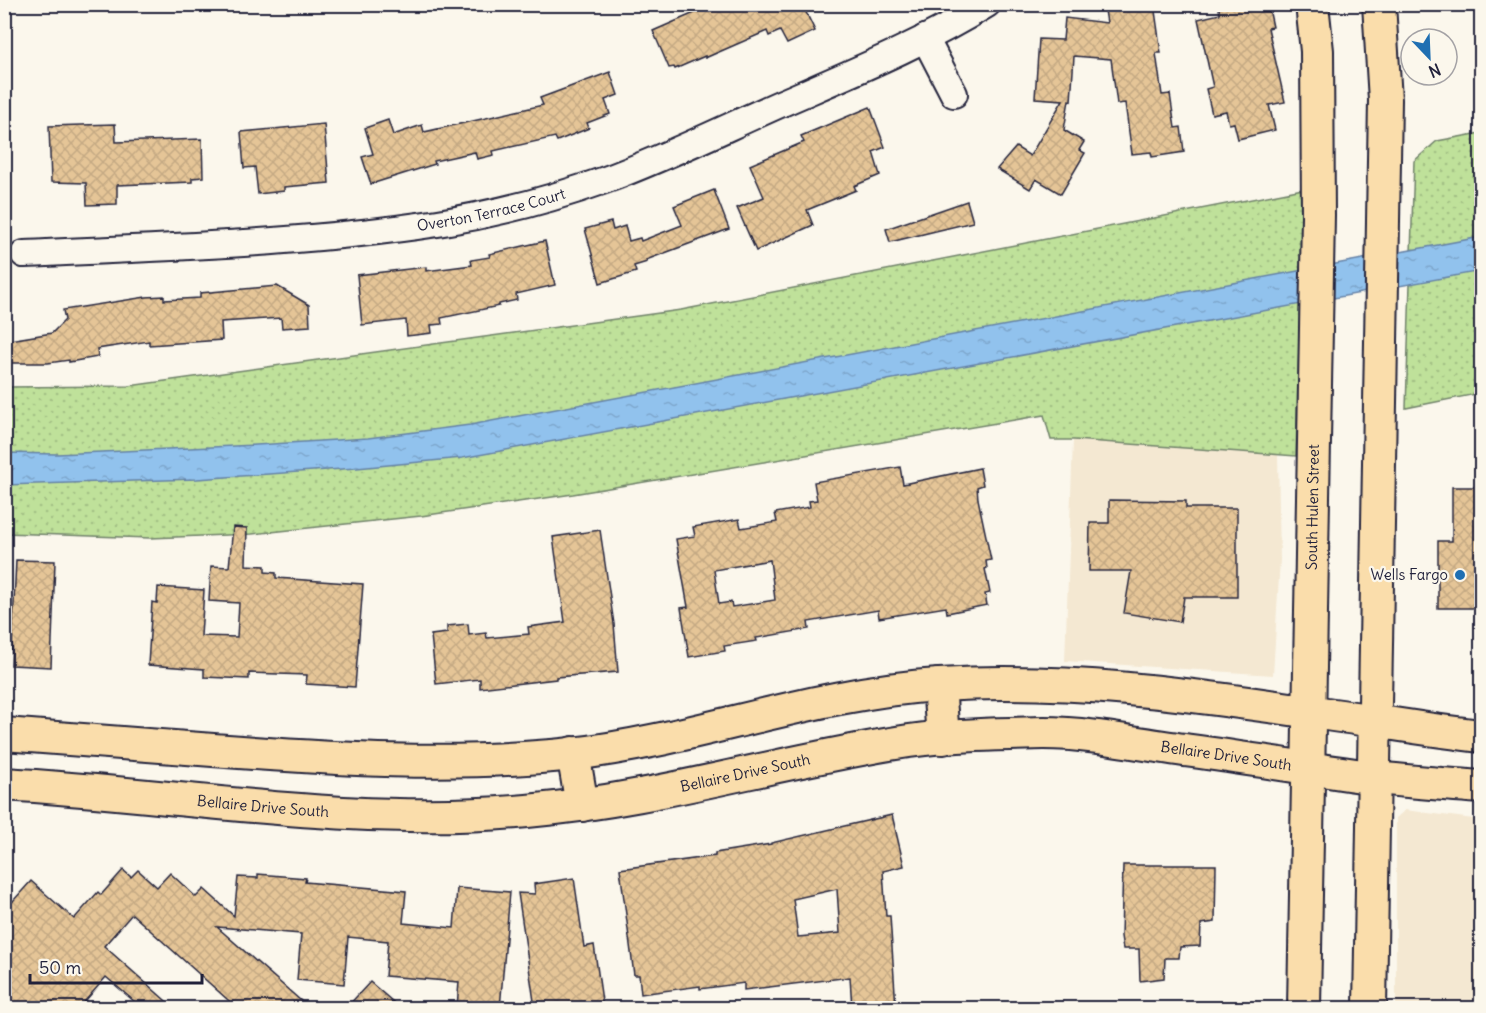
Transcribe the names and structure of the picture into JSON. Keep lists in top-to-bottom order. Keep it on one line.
{"streets":{"main road":["South Hulen Street","Bellaire Drive South"],"street":["Overton Terrace Court"]},"crossings":[["South Hulen Street","Bellaire Drive South"]],"places":["Wells Fargo"],"scale_bar":"50 m","north":"bottom right"}
